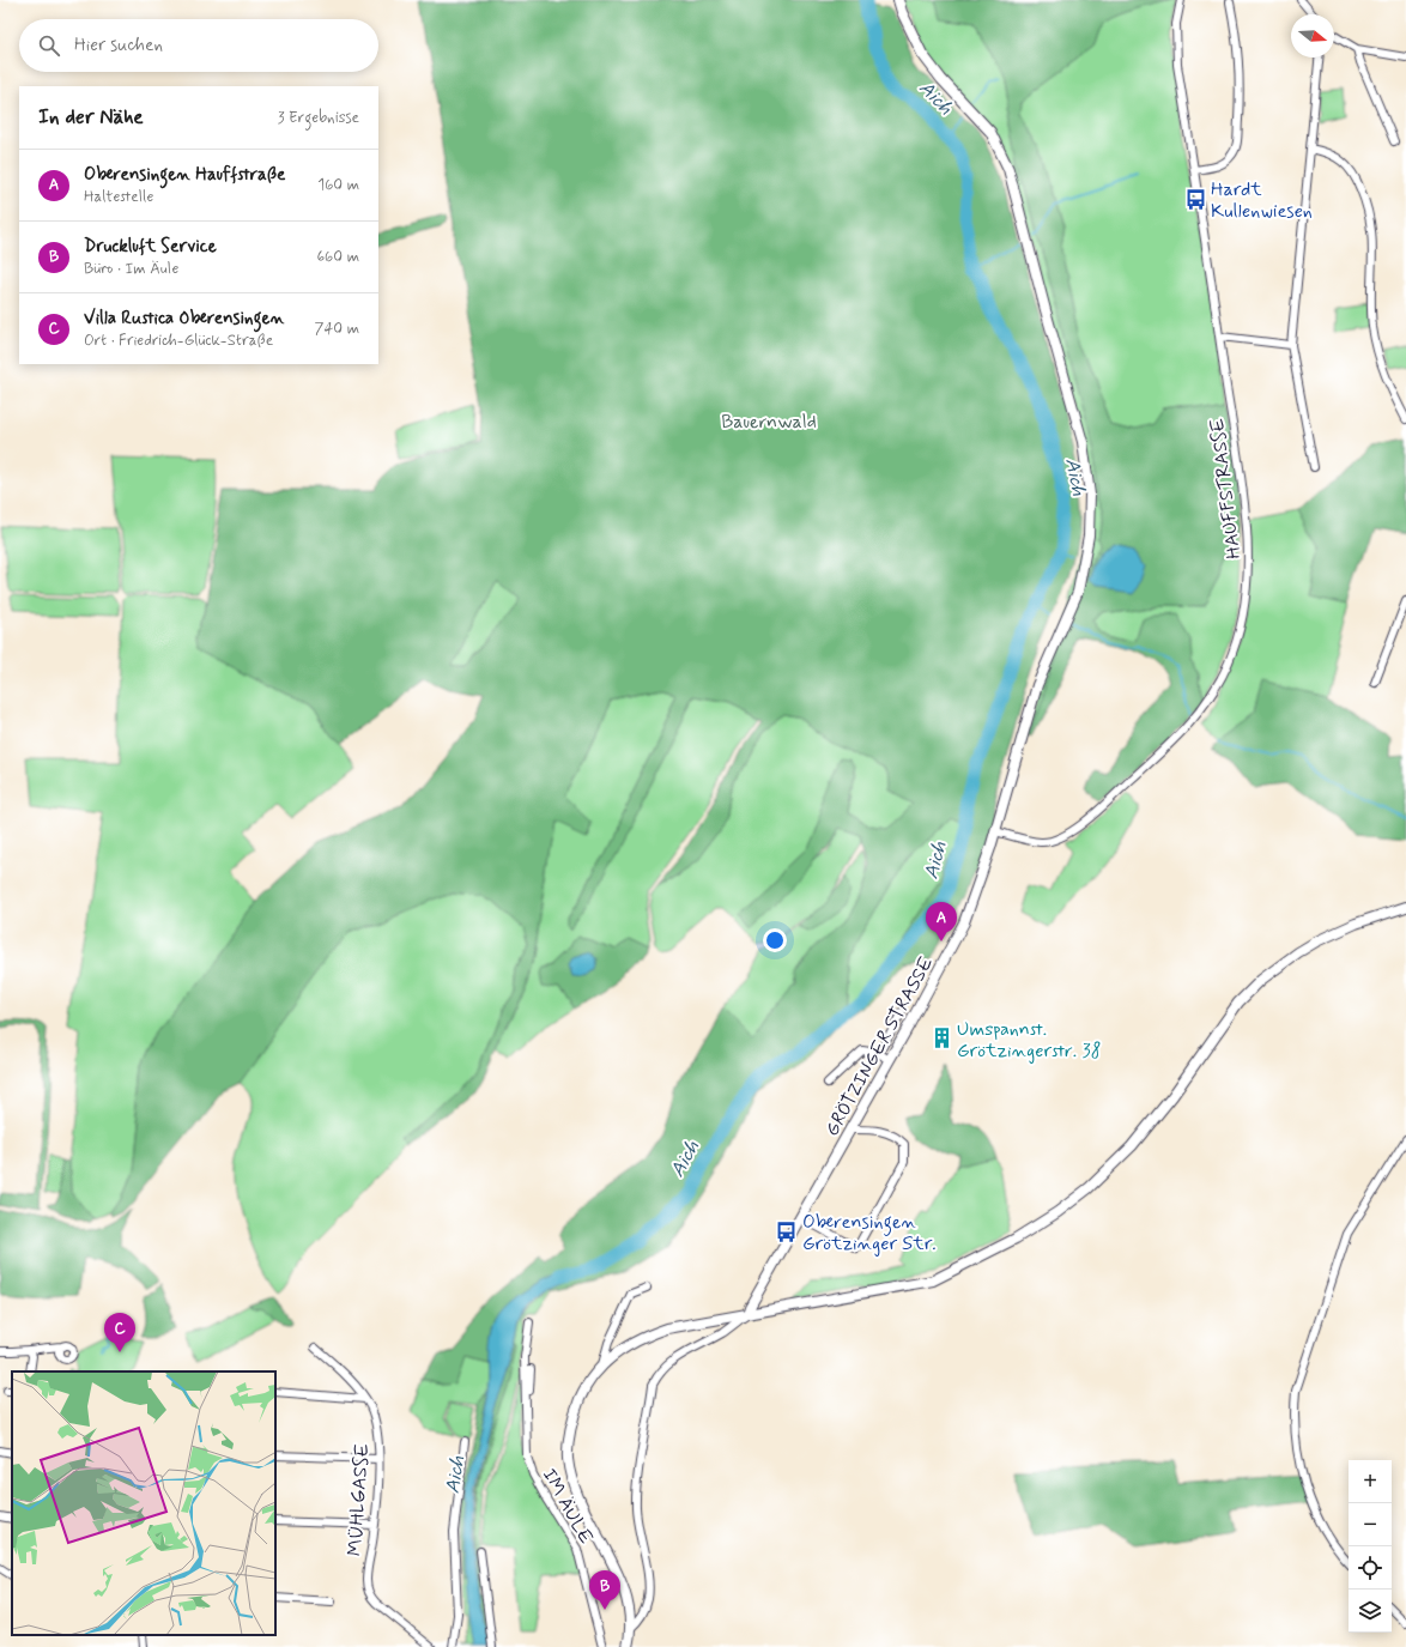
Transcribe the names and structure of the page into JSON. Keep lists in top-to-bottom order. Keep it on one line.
{"streets":{"main road":["GRÖTZINGER STRASSE"],"street":["HAUFFSTRASSE","MÜHLGASSE","IM ÄULE"]},"crossings":[["HAUFFSTRASSE","GRÖTZINGER STRASSE"]],"water":["Aich"],"parks":["Bauernwald"],"places":{"bus stop":["Hardt Kullenwiesen","Oberensingen Grötzinger Str."],"building":["Umspannst. Grötzingerstr. 38"]},"north":"right","page":{"search":"Hier suchen","heading":["In der Nähe","3 Ergebnisse"],"list":[{"mark":"A","name":"Oberensingen Hauffstraße","note":"Haltestelle","value":"160 m"},{"mark":"B","name":"Druckluft Service","note":"Büro · Im Äule","value":"660 m"},{"mark":"C","name":"Villa Rustica Oberensingen","note":"Ort · Friedrich-Glück-Straße","value":"740 m"}],"pins":["A","C","B"],"map_buttons":["+","−"]}}
